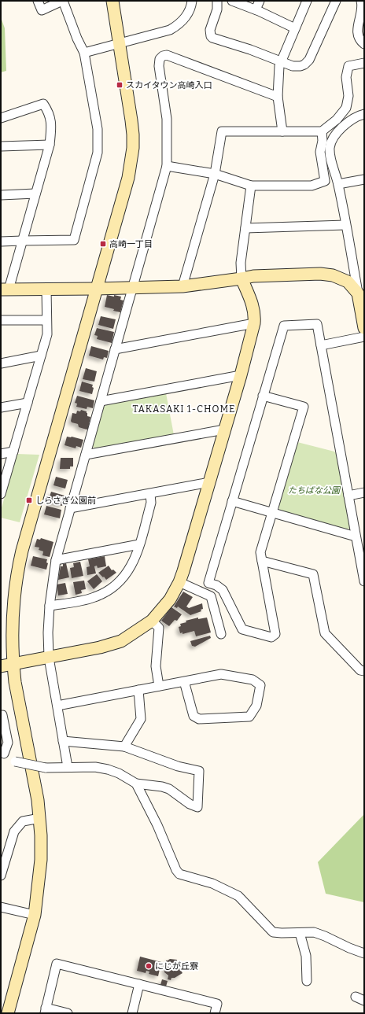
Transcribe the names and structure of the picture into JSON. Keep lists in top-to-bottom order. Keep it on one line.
{"districts":["TAKASAKI 1-CHOME"],"parks":["たちばな公園"],"places":{"transit":["スカイタウン高崎入口","高崎一丁目","しらさぎ公園前"],"other":["にじが丘寮"]}}
